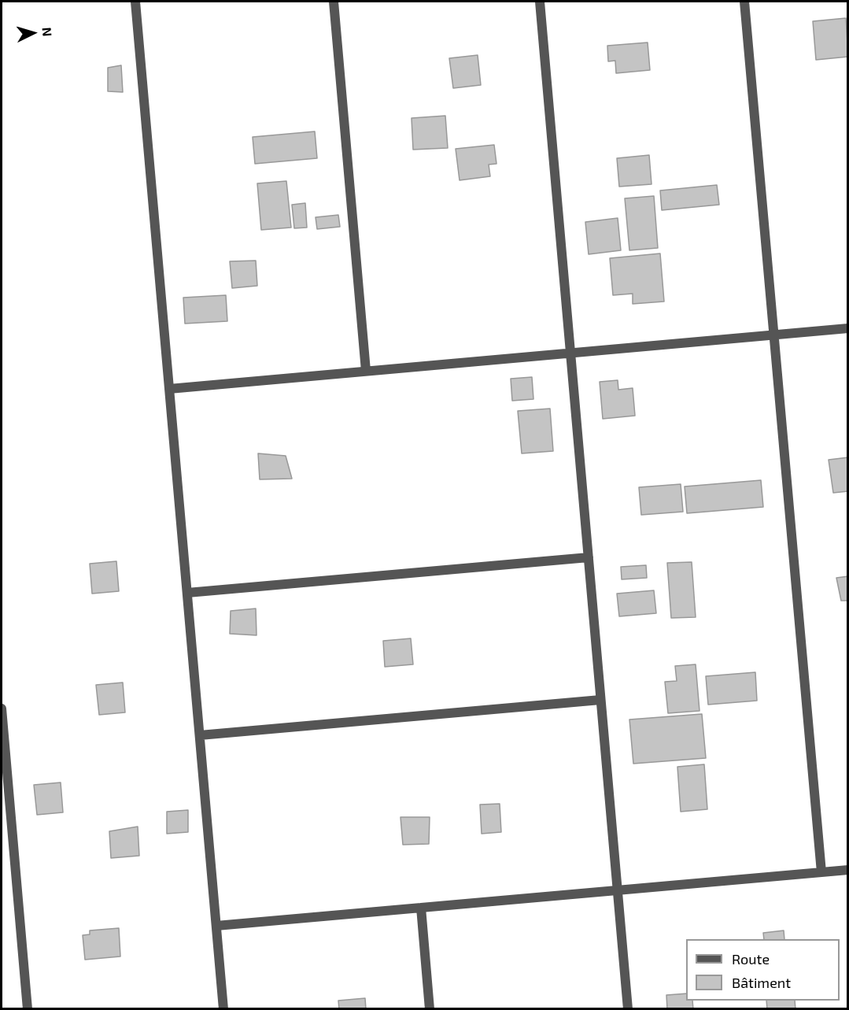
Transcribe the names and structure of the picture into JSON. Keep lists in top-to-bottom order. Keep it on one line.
{"legend":["Route","Bâtiment"],"north":"right"}
